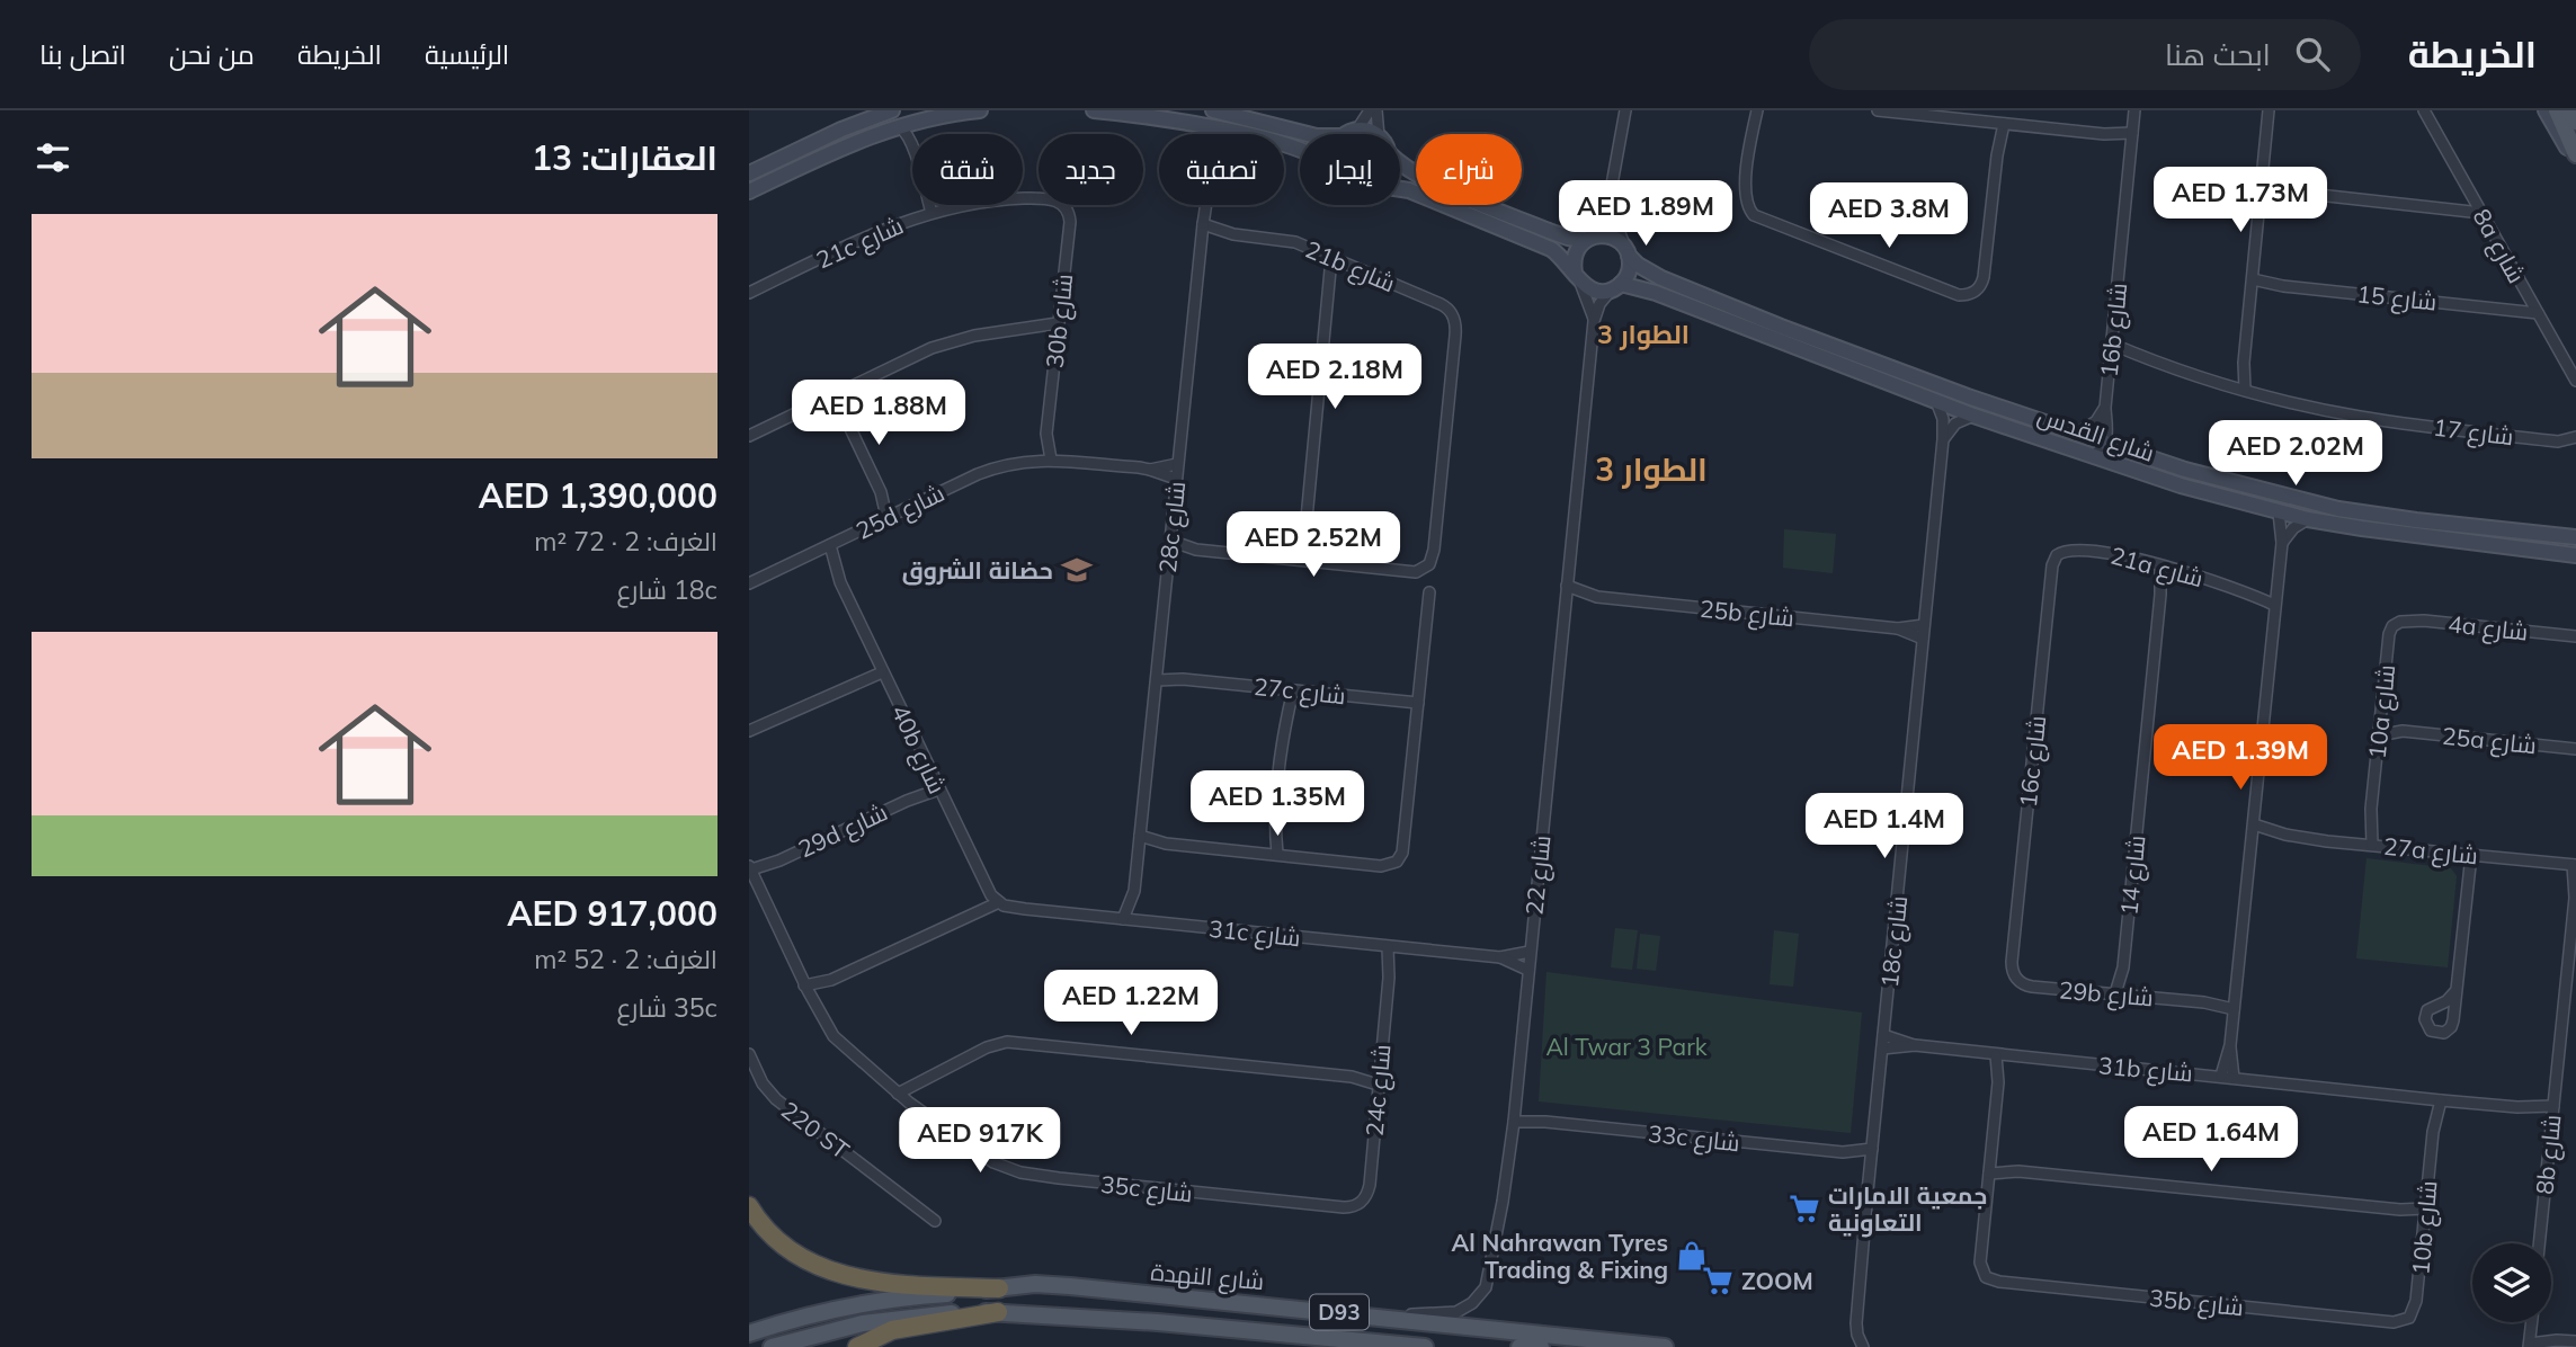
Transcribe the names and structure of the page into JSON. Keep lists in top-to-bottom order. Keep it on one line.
{"streets":{"main road":["شارع القدس","شارع النهدة","D93"],"street":["21c شارع","8a شارع","21b شارع","شارع 15","30b شارع","16b شارع","شارع 17","25d شارع","28c شارع","21a شارع","25b شارع","4a شارع","27c شارع","10a شارع","25a شارع","40b شارع","16c شارع","29d شارع","27a شارع","شارع 22","شارع 14","31c شارع","18c شارع","29b شارع","31b شارع","24c شارع","220 ST","33c شارع","8b شارع","35c شارع","10b شارع","35b شارع"]},"crossings":[["21c شارع","30b شارع"],["8a شارع","شارع 15"],["21b شارع","28c شارع"],["30b شارع","25d شارع"],["16b شارع","شارع 17"],["16b شارع","شارع القدس"],["شارع القدس","شارع 22"],["شارع القدس","18c شارع"],["25d شارع","28c شارع"],["25d شارع","40b شارع"],["28c شارع","27c شارع"],["28c شارع","31c شارع"],["21a شارع","16c شارع"],["21a شارع","شارع 14"],["25b شارع","شارع 22"],["25b شارع","18c شارع"],["4a شارع","10a شارع"],["10a شارع","25a شارع"],["10a شارع","27a شارع"],["40b شارع","29d شارع"],["40b شارع","31c شارع"],["16c شارع","29b شارع"],["29d شارع","35c شارع"],["27a شارع","8b شارع"],["شارع 22","31c شارع"],["شارع 22","33c شارع"],["شارع 22","شارع النهدة"],["شارع 14","29b شارع"],["31c شارع","24c شارع"],["18c شارع","31b شارع"],["18c شارع","33c شارع"],["31b شارع","8b شارع"],["31b شارع","10b شارع"],["24c شارع","35c شارع"],["10b شارع","35b شارع"]],"districts":["الطوار 3","الطوار 3"],"parks":["Al Twar 3 Park"],"places":{"school or university":["حضانة الشروق"],"supermarket":["جمعية الامارات التعاونية","ZOOM"],"shop":["Al Nahrawan Tyres Trading & Fixing"]},"page":{"header":"الخريطة","search":"ابحث هنا","nav":["الرئيسية","الخريطة","من نحن","اتصل بنا"],"heading":"العقارات: 13","chip":["شراء","إيجار","تصفية","جديد","شقة"],"price":["AED 1.73M","AED 1.89M","AED 3.8M","AED 2.18M","AED 1.88M","AED 2.02M","AED 2.52M","AED 1.39M","AED 1.35M","AED 1.4M","AED 1.22M","AED 1.64M","AED 917K"],"list":[{"name":"AED 1,390,000","note":"الغرف: 2 · 72 m² · 18c شارع"},{"name":"AED 917,000","note":"الغرف: 2 · 52 m² · 35c شارع"}]}}
